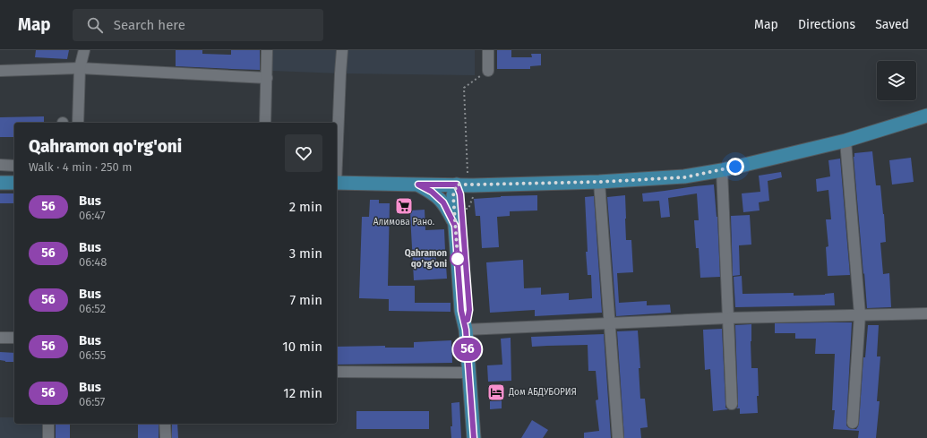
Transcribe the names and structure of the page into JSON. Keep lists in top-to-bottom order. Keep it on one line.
{"places":{"supermarket":["Алимова Рано."],"other":["Qahramon qo'rg'oni"],"hotel":["Дом АБДУБОРИЯ"]},"lines":["bus line 56"],"page":{"header":"Map","search":"Search here","nav":["Map","Directions","Saved"],"on_map":"56","heading":["Qahramon qo'rg'oni","Walk · 4 min · 250 m"],"list":[{"mark":"56","name":"Bus","note":"06:47","value":"2 min"},{"mark":"56","name":"Bus","note":"06:48","value":"3 min"},{"mark":"56","name":"Bus","note":"06:52","value":"7 min"},{"mark":"56","name":"Bus","note":"06:55","value":"10 min"},{"mark":"56","name":"Bus","note":"06:57","value":"12 min"}]}}
